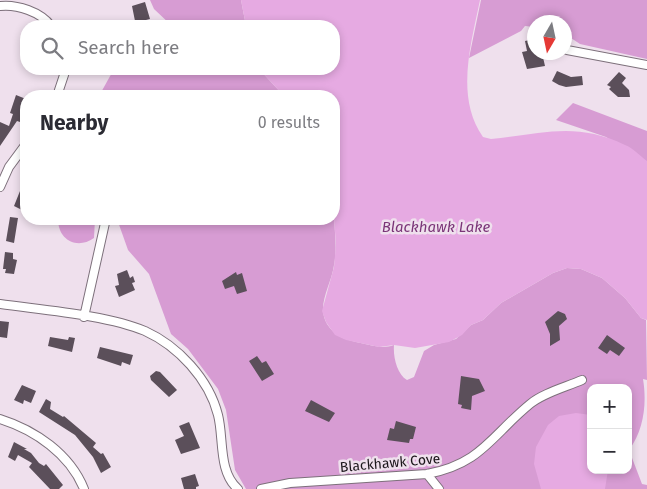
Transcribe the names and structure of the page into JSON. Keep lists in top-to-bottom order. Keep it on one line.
{"streets":{"street":["Blackhawk Cove"]},"water":["Blackhawk Lake"],"north":"bottom","page":{"search":"Search here","heading":["Nearby","0 results"],"map_buttons":["+","−"]}}
